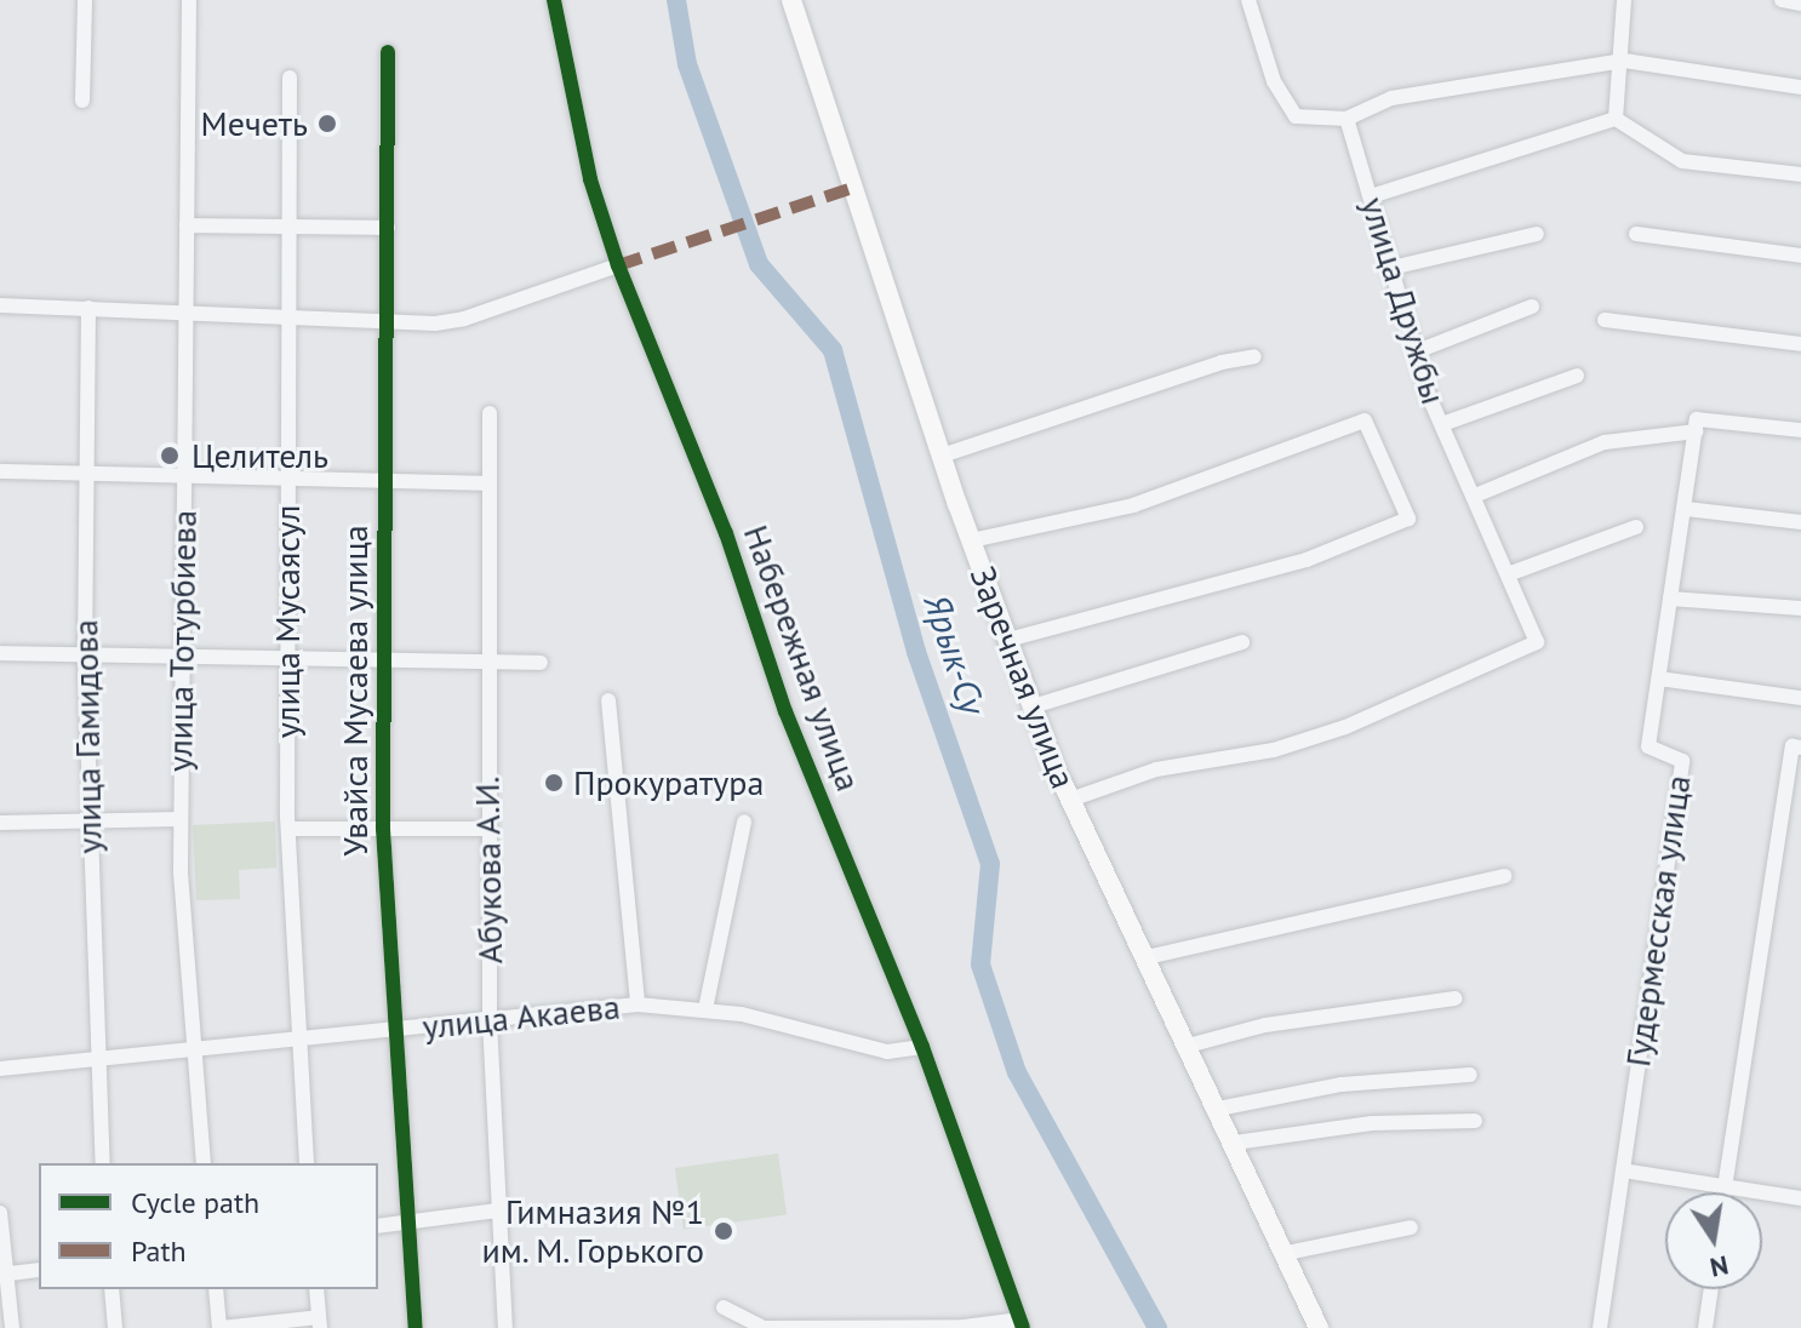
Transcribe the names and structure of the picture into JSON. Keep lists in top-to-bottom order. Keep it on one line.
{"streets":{"main road":["Заречная улица"],"street":["улица Дружбы","улица Мусаясул","улица Тотурбиева","Набережная улица","Увайса Мусаева улица","улица Гамидова","Абукова А.И.","Гудермесская улица","улица Акаева"]},"crossings":[["улица Дружбы","Заречная улица"],["улица Мусаясул","улица Акаева"],["улица Тотурбиева","улица Акаева"],["Набережная улица","улица Акаева"],["Увайса Мусаева улица","улица Акаева"],["улица Гамидова","улица Акаева"],["Абукова А.И.","улица Акаева"]],"water":["Ярык-Су"],"places":["Мечеть","Целитель","Прокуратура","Гимназия №1 им. М. Горького"],"legend":["Cycle path","Path"],"north":"bottom"}
